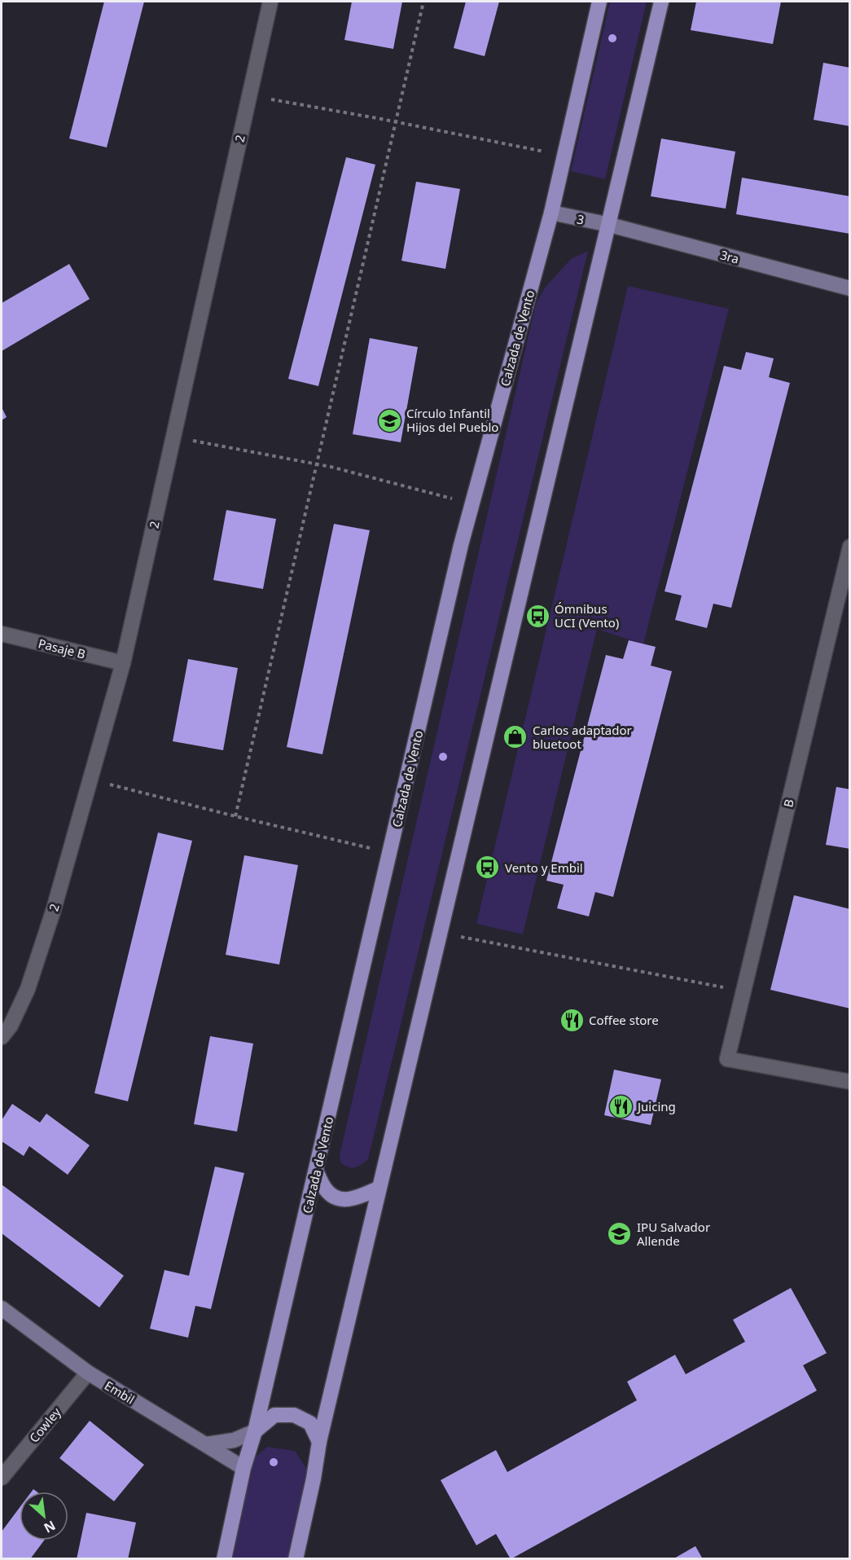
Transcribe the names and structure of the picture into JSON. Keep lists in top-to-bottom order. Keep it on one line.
{"streets":{"main road":["Calzada de Vento"],"street":["2","3","3ra","Pasaje B","B","Embil","Cowley"]},"crossings":[["2","Pasaje B"],["3","3ra"],["3","Calzada de Vento"],["Calzada de Vento","Embil"],["Embil","Cowley"]],"places":{"school or university":["Círculo Infantil Hijos del Pueblo","IPU Salvador Allende"],"bus stop":["Ómnibus UCI (Vento)","Vento y Embil"],"shop":["Carlos adaptador bluetoot"],"restaurant":["Coffee store","Juicing"]},"north":"bottom right"}
